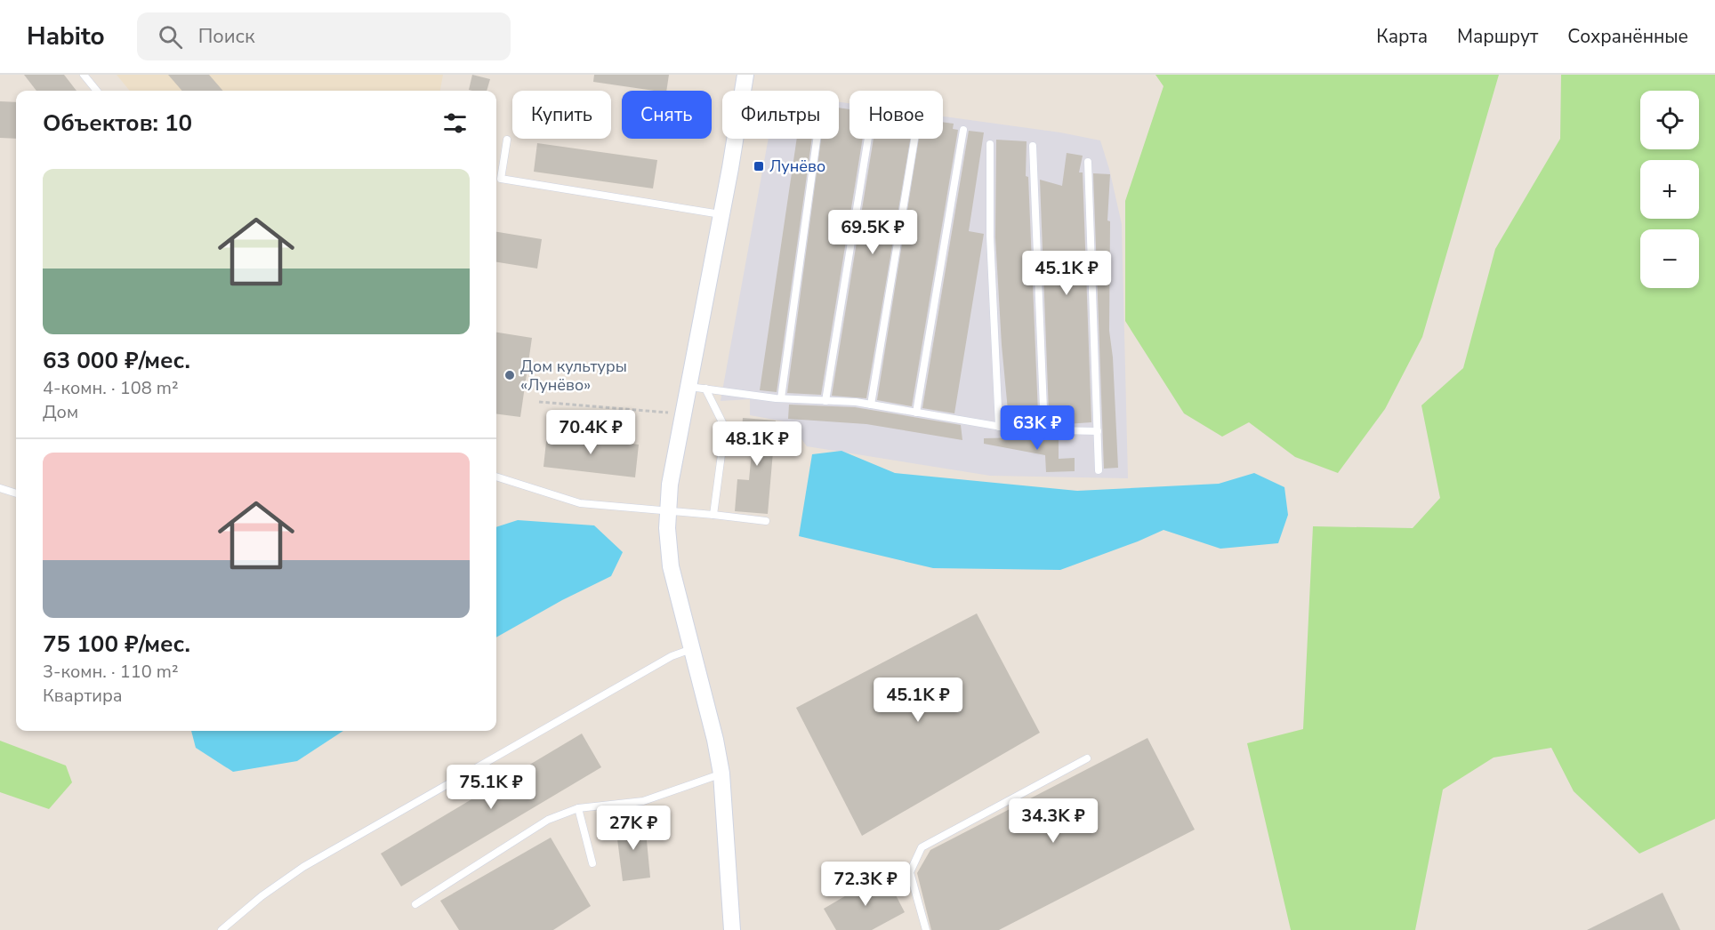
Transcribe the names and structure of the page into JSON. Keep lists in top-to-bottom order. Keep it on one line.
{"places":{"transit":["Лунёво"],"other":["Дом культуры «Лунёво»"]},"page":{"header":"Habito","search":"Поиск","nav":["Карта","Маршрут","Сохранённые"],"map_buttons":["+","−"],"chip":["Купить","Снять","Фильтры","Новое"],"heading":"Объектов: 10","list":[{"name":"63 000 ₽/мес.","note":"4-комн. · 108 m² · Дом"},{"name":"75 100 ₽/мес.","note":"3-комн. · 110 m² · Квартира"}],"price":["69.5K ₽","45.1K ₽","63K ₽","70.4K ₽","48.1K ₽","45.1K ₽","75.1K ₽","34.3K ₽","27K ₽","72.3K ₽"]}}
